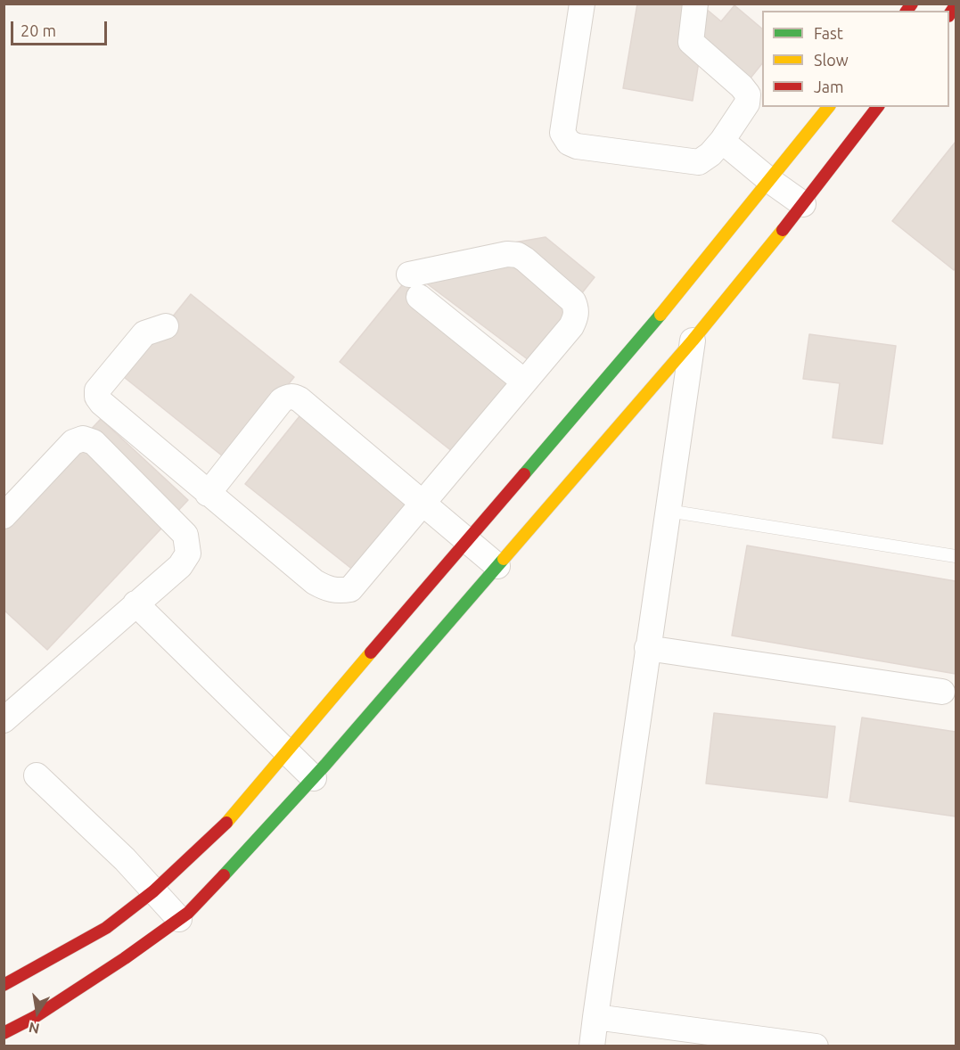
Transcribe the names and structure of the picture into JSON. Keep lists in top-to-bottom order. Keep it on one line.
{"legend":["Fast","Slow","Jam"],"scale_bar":"20 m","north":"bottom"}
